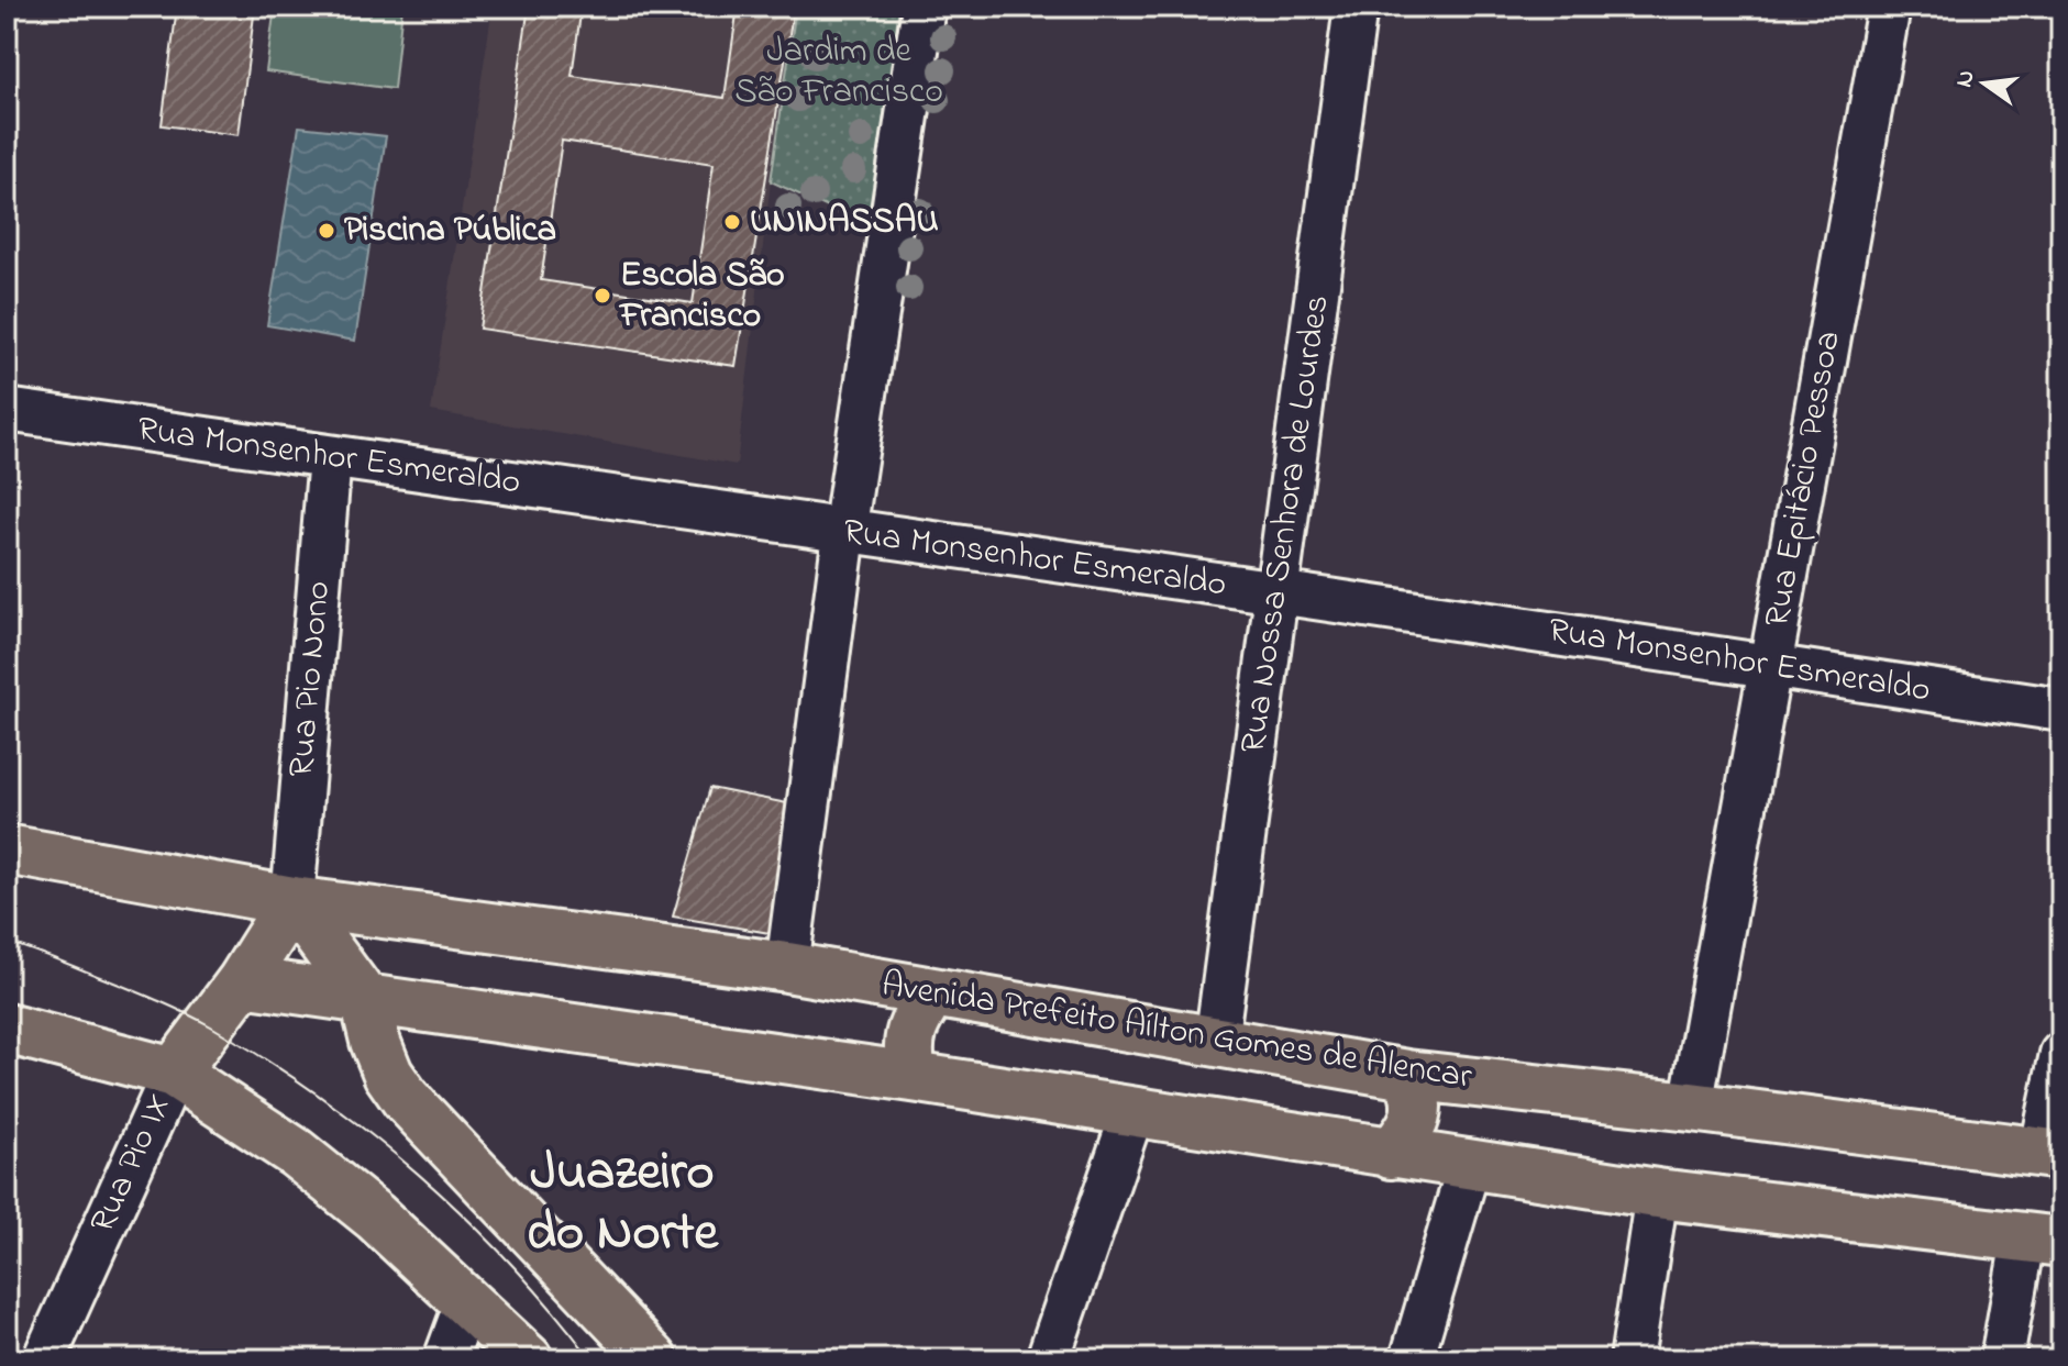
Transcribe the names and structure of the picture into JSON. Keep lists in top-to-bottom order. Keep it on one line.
{"streets":{"main road":["Avenida Prefeito Aílton Gomes de Alencar","Rua Pio IX"],"street":["Rua Monsenhor Esmeraldo","Rua Epitácio Pessoa","Rua Nossa Senhora de Lourdes","Rua Pio Nono"]},"crossings":[["Rua Monsenhor Esmeraldo","Rua Epitácio Pessoa"],["Rua Monsenhor Esmeraldo","Rua Nossa Senhora de Lourdes"],["Rua Monsenhor Esmeraldo","Rua Pio Nono"],["Rua Epitácio Pessoa","Avenida Prefeito Aílton Gomes de Alencar"],["Rua Nossa Senhora de Lourdes","Avenida Prefeito Aílton Gomes de Alencar"],["Rua Pio Nono","Avenida Prefeito Aílton Gomes de Alencar"],["Rua Pio Nono","Rua Pio IX"],["Avenida Prefeito Aílton Gomes de Alencar","Rua Pio IX"]],"districts":["Juazeiro do Norte"],"parks":["Jardim de São Francisco"],"places":["UNINASSAU","Piscina Pública","Escola São Francisco"],"north":"left"}
